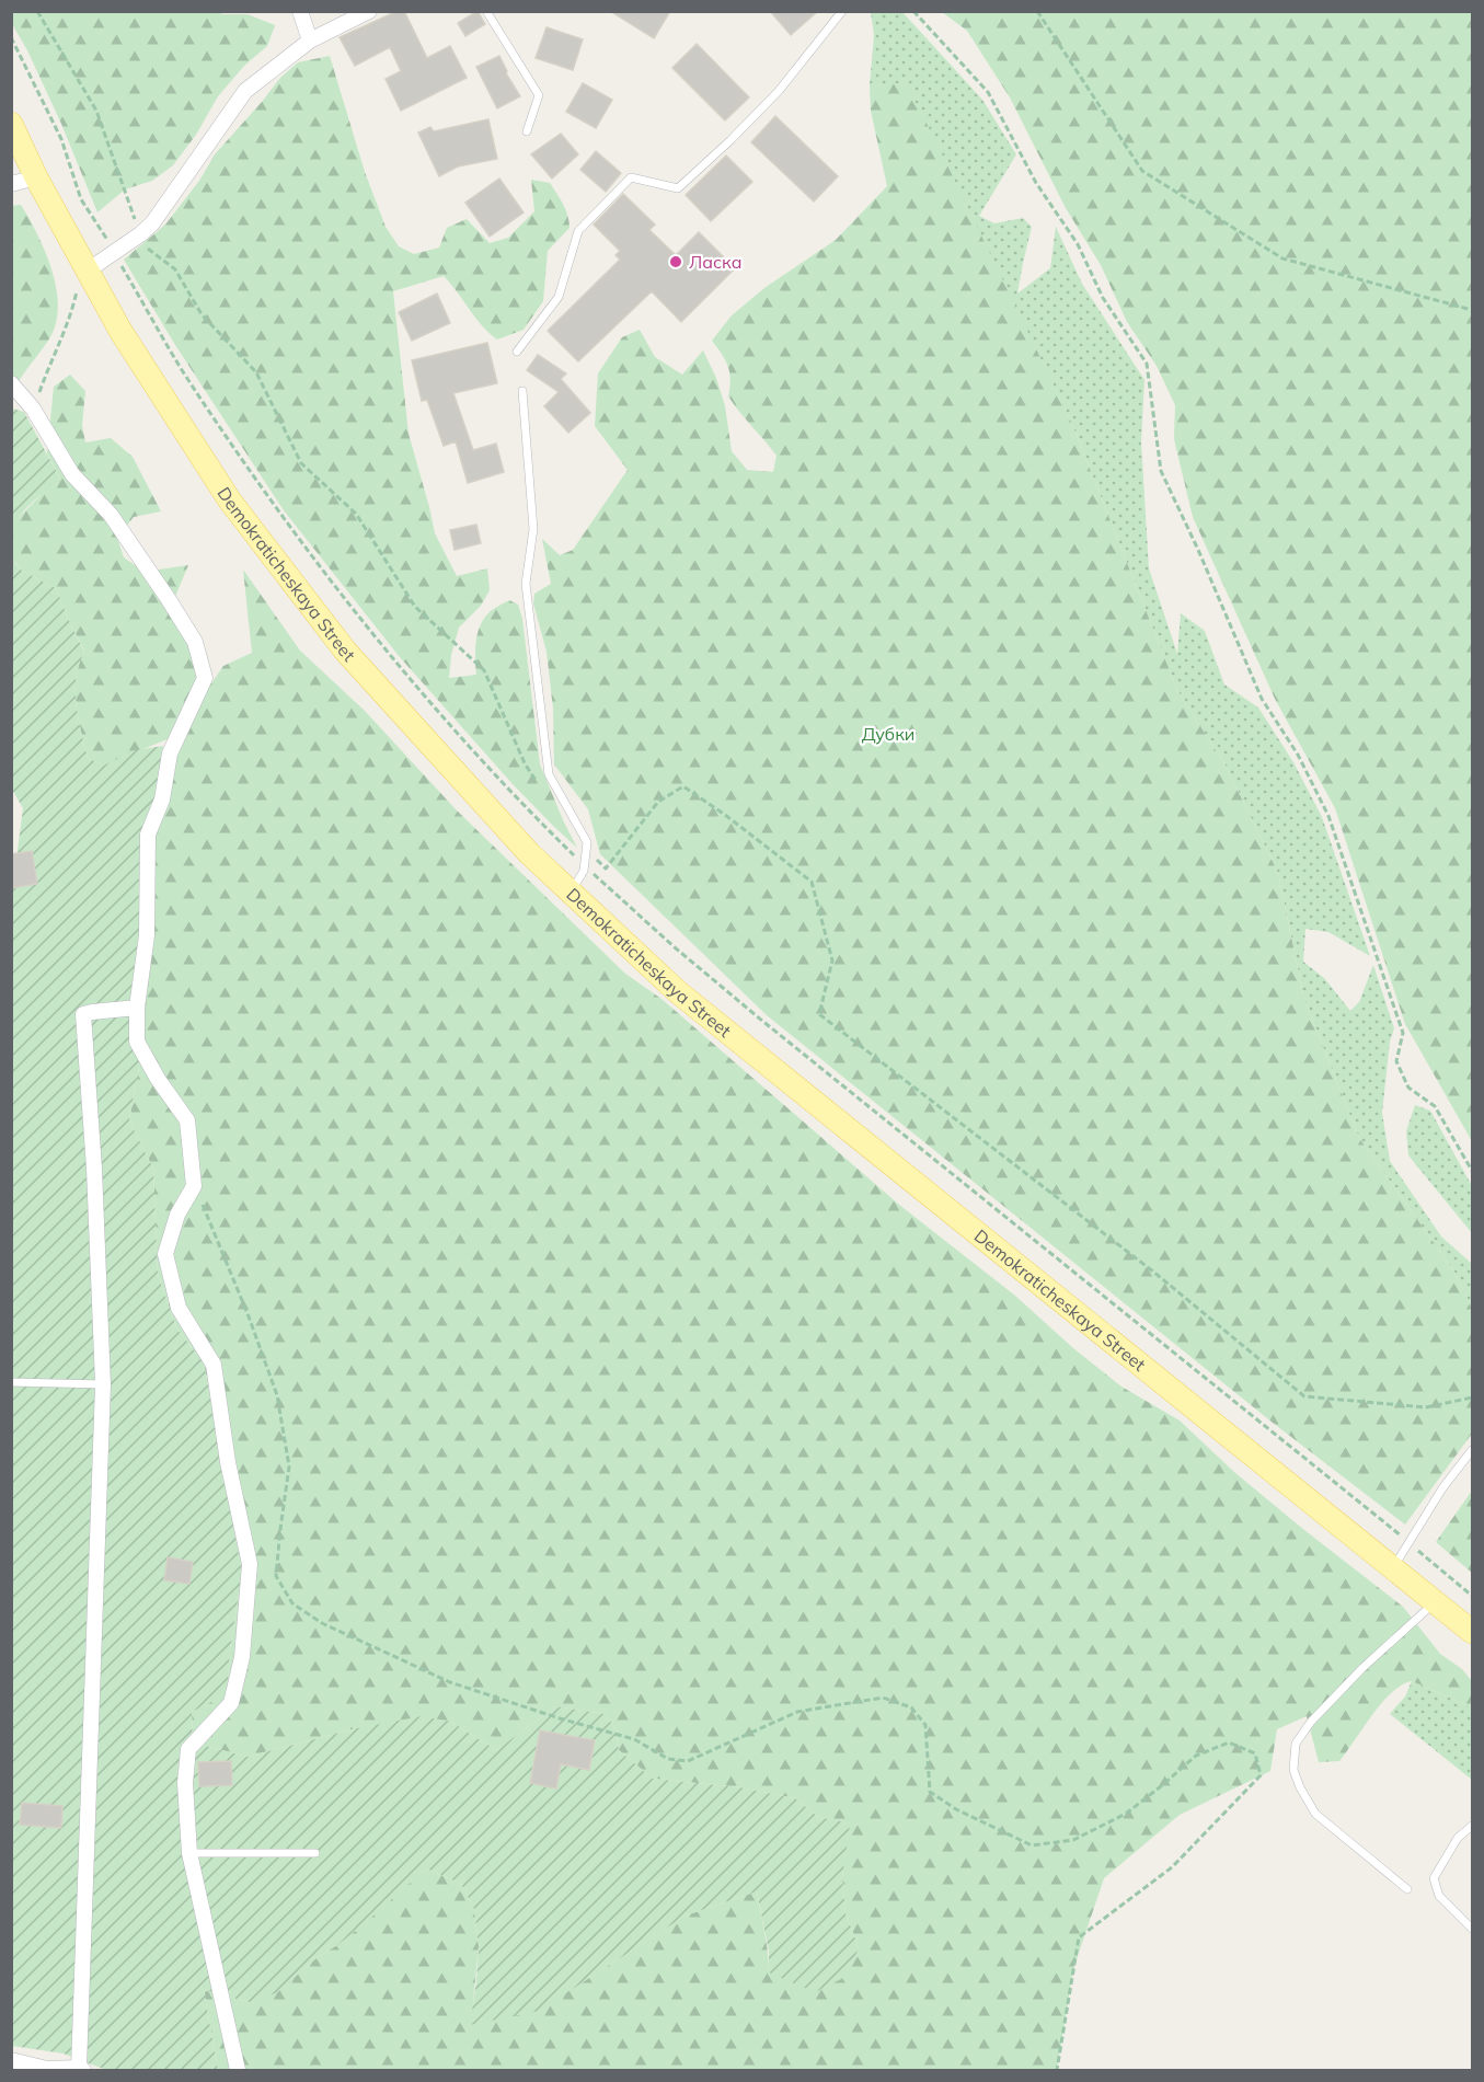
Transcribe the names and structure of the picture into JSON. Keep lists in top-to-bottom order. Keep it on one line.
{"streets":{"main road":["Demokraticheskaya Street"]},"parks":["Дубки"],"places":["Ласка"]}
